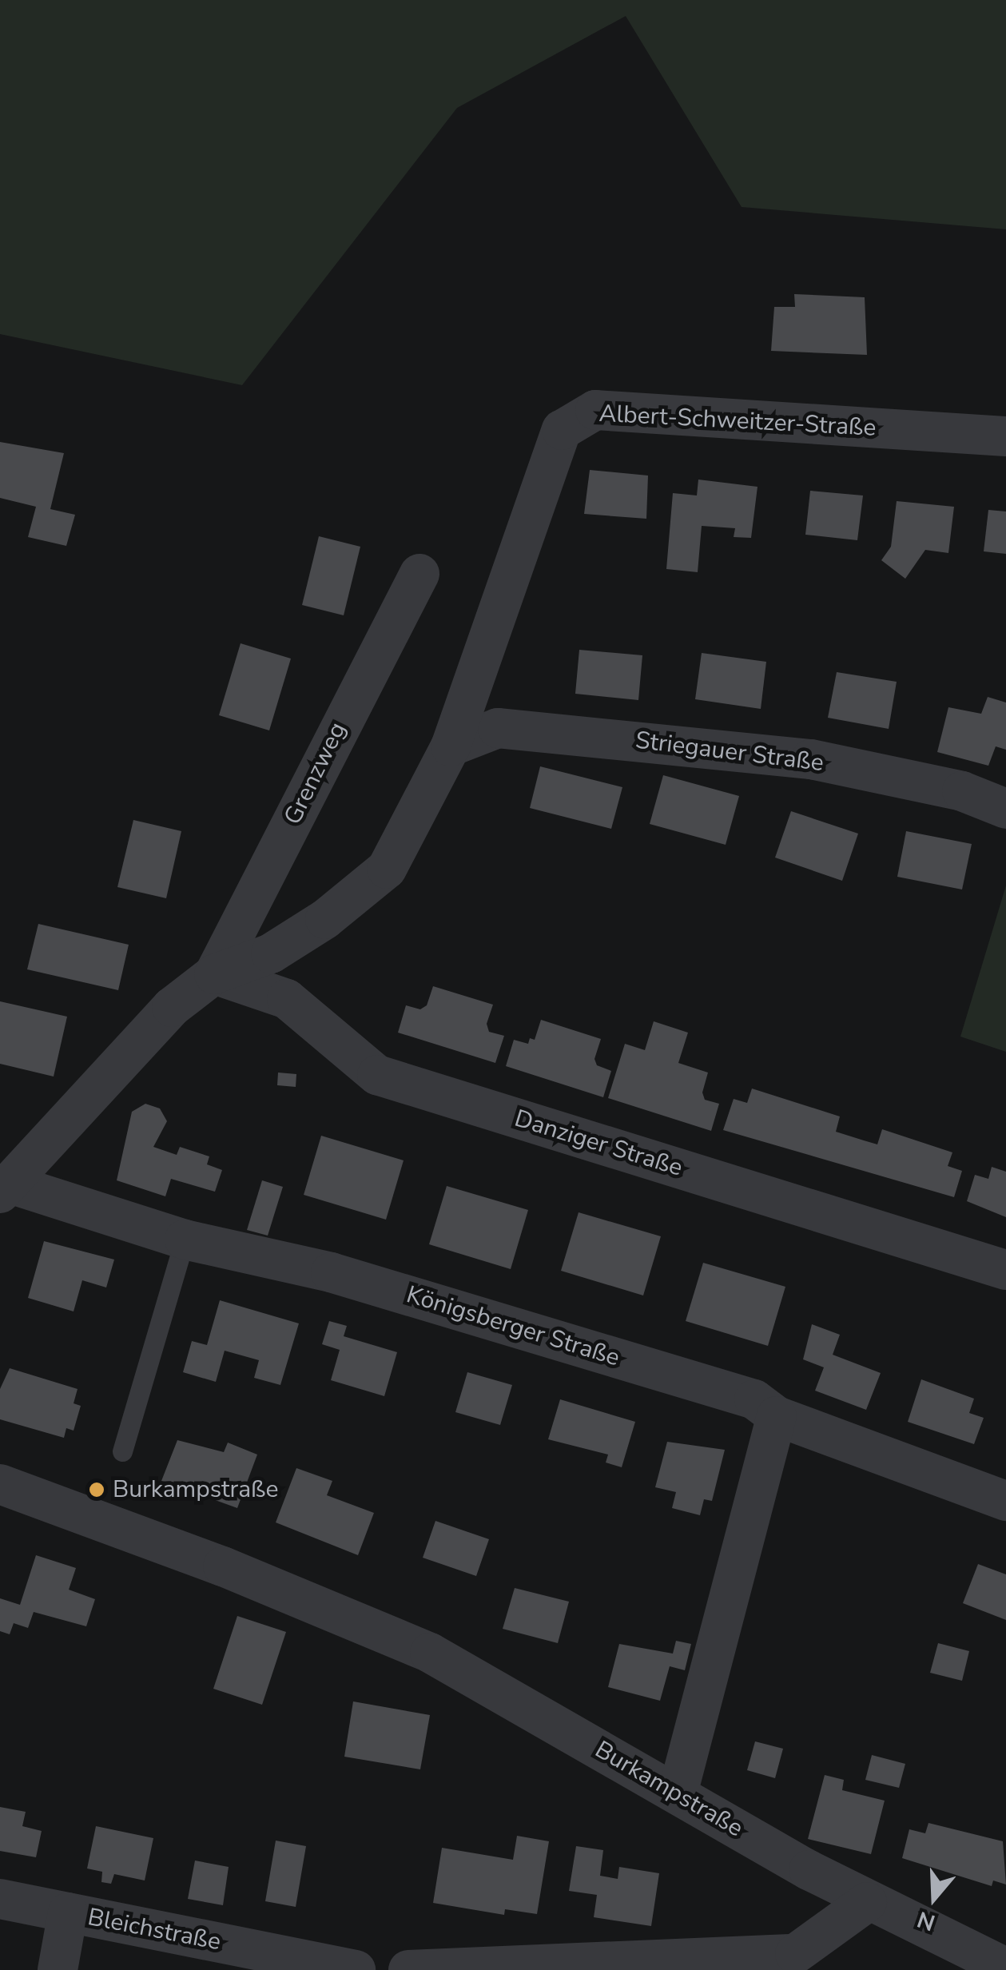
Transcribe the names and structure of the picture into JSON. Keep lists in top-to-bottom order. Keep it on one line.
{"streets":{"street":["Albert-Schweitzer-Straße","Striegauer Straße","Grenzweg","Danziger Straße","Königsberger Straße","Burkampstraße","Bleichstraße"]},"crossings":[["Albert-Schweitzer-Straße","Grenzweg"],["Striegauer Straße","Grenzweg"],["Grenzweg","Danziger Straße"],["Grenzweg","Königsberger Straße"]],"places":["Burkampstraße"],"north":"bottom"}
